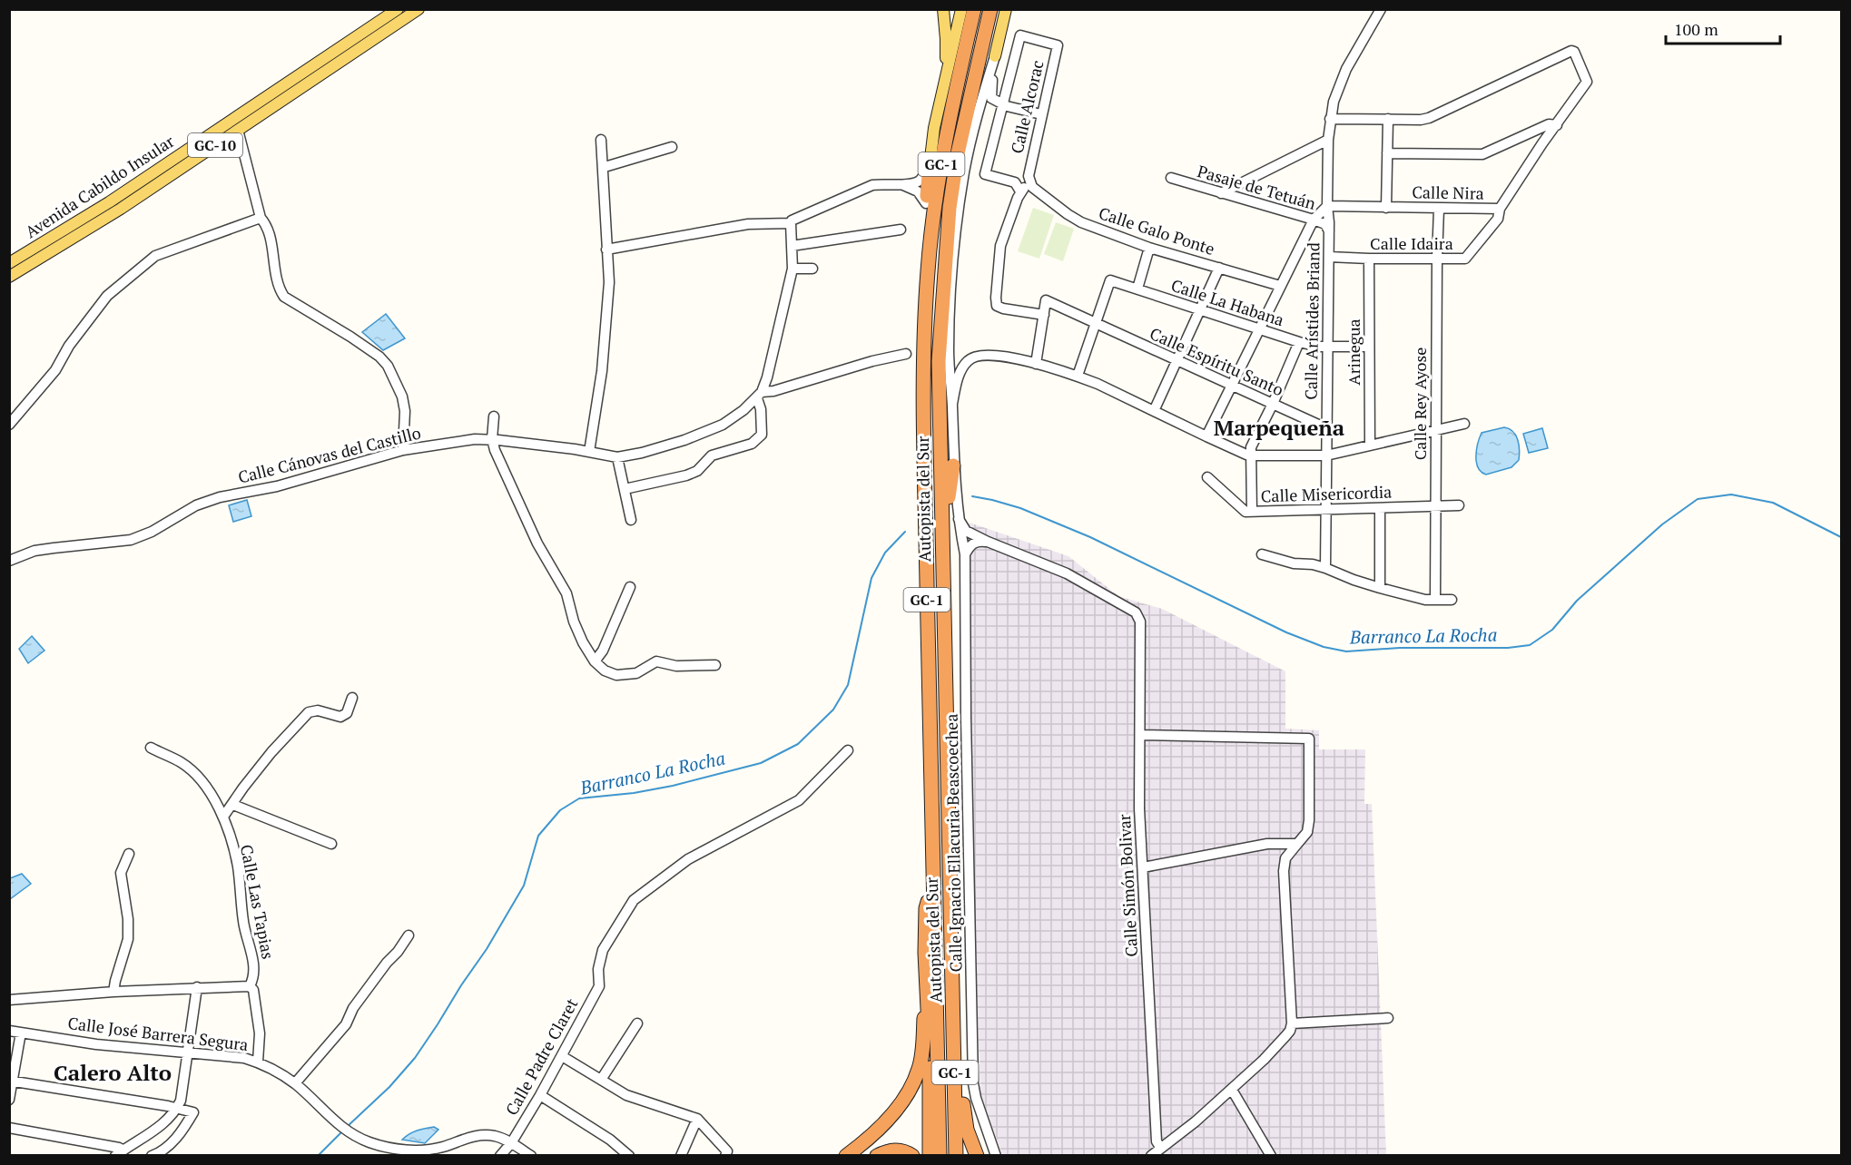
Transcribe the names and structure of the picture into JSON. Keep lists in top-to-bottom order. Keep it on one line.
{"streets":{"highway":["GC-1","Autopista del Sur"],"main road":["GC-10","Avenida Cabildo Insular"],"street":["Calle Alcorac","Pasaje de Tetuán","Calle Nira","Calle Galo Ponte","Calle Idaira","Calle La Habana","Calle Arístides Briand","Arinegua","Calle Espíritu Santo","Calle Rey Ayose","Calle Cánovas del Castillo","Calle Misericordia","Calle Ignacio Ellacuria Beascoechea","Calle Simón Bolivar","Calle Las Tapias","Calle José Barrera Segura","Calle Padre Claret"]},"crossings":[["Calle Alcorac","Calle Galo Ponte"],["Pasaje de Tetuán","Calle Arístides Briand"],["Calle Nira","Calle Idaira"],["Calle Nira","Calle Arístides Briand"],["Calle Nira","Calle Rey Ayose"],["Calle Idaira","Calle Arístides Briand"],["Calle Idaira","Arinegua"],["Calle Idaira","Calle Rey Ayose"],["Calle La Habana","Calle Arístides Briand"],["Calle La Habana","Arinegua"],["Calle La Habana","Calle Espíritu Santo"],["Calle Arístides Briand","Calle Espíritu Santo"],["Calle Arístides Briand","Calle Misericordia"],["Calle Rey Ayose","Calle Misericordia"],["Calle Las Tapias","Calle José Barrera Segura"],["Calle José Barrera Segura","Calle Padre Claret"]],"districts":["Marpequeña","Calero Alto"],"water":["Barranco La Rocha"],"scale_bar":"100 m"}
